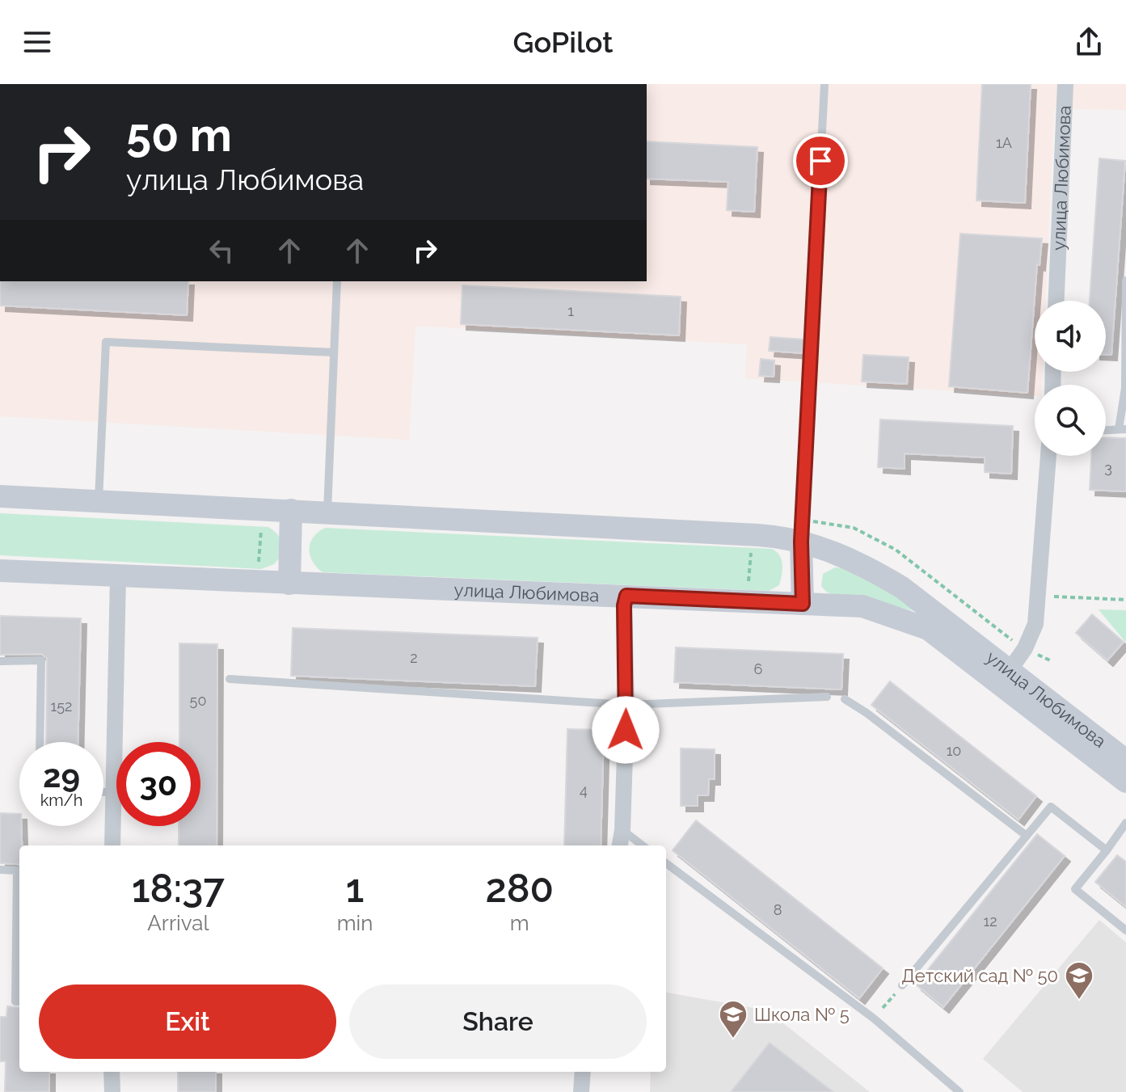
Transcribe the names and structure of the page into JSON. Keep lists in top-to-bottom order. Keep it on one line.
{"streets":{"main road":["улица Любимова"]},"places":{"school or university":["Детский сад № 50","Школа № 5"]},"house_numbers":["1А","1","3","2","6","50","152","10","4","8","12"],"page":{"header":"GoPilot","turn":["50 m","улица Любимова"],"speed":"29 km/h","limit":"30","eta":["18:37","Arrival","1","min","280","m"],"buttons":["Exit","Share"]}}
